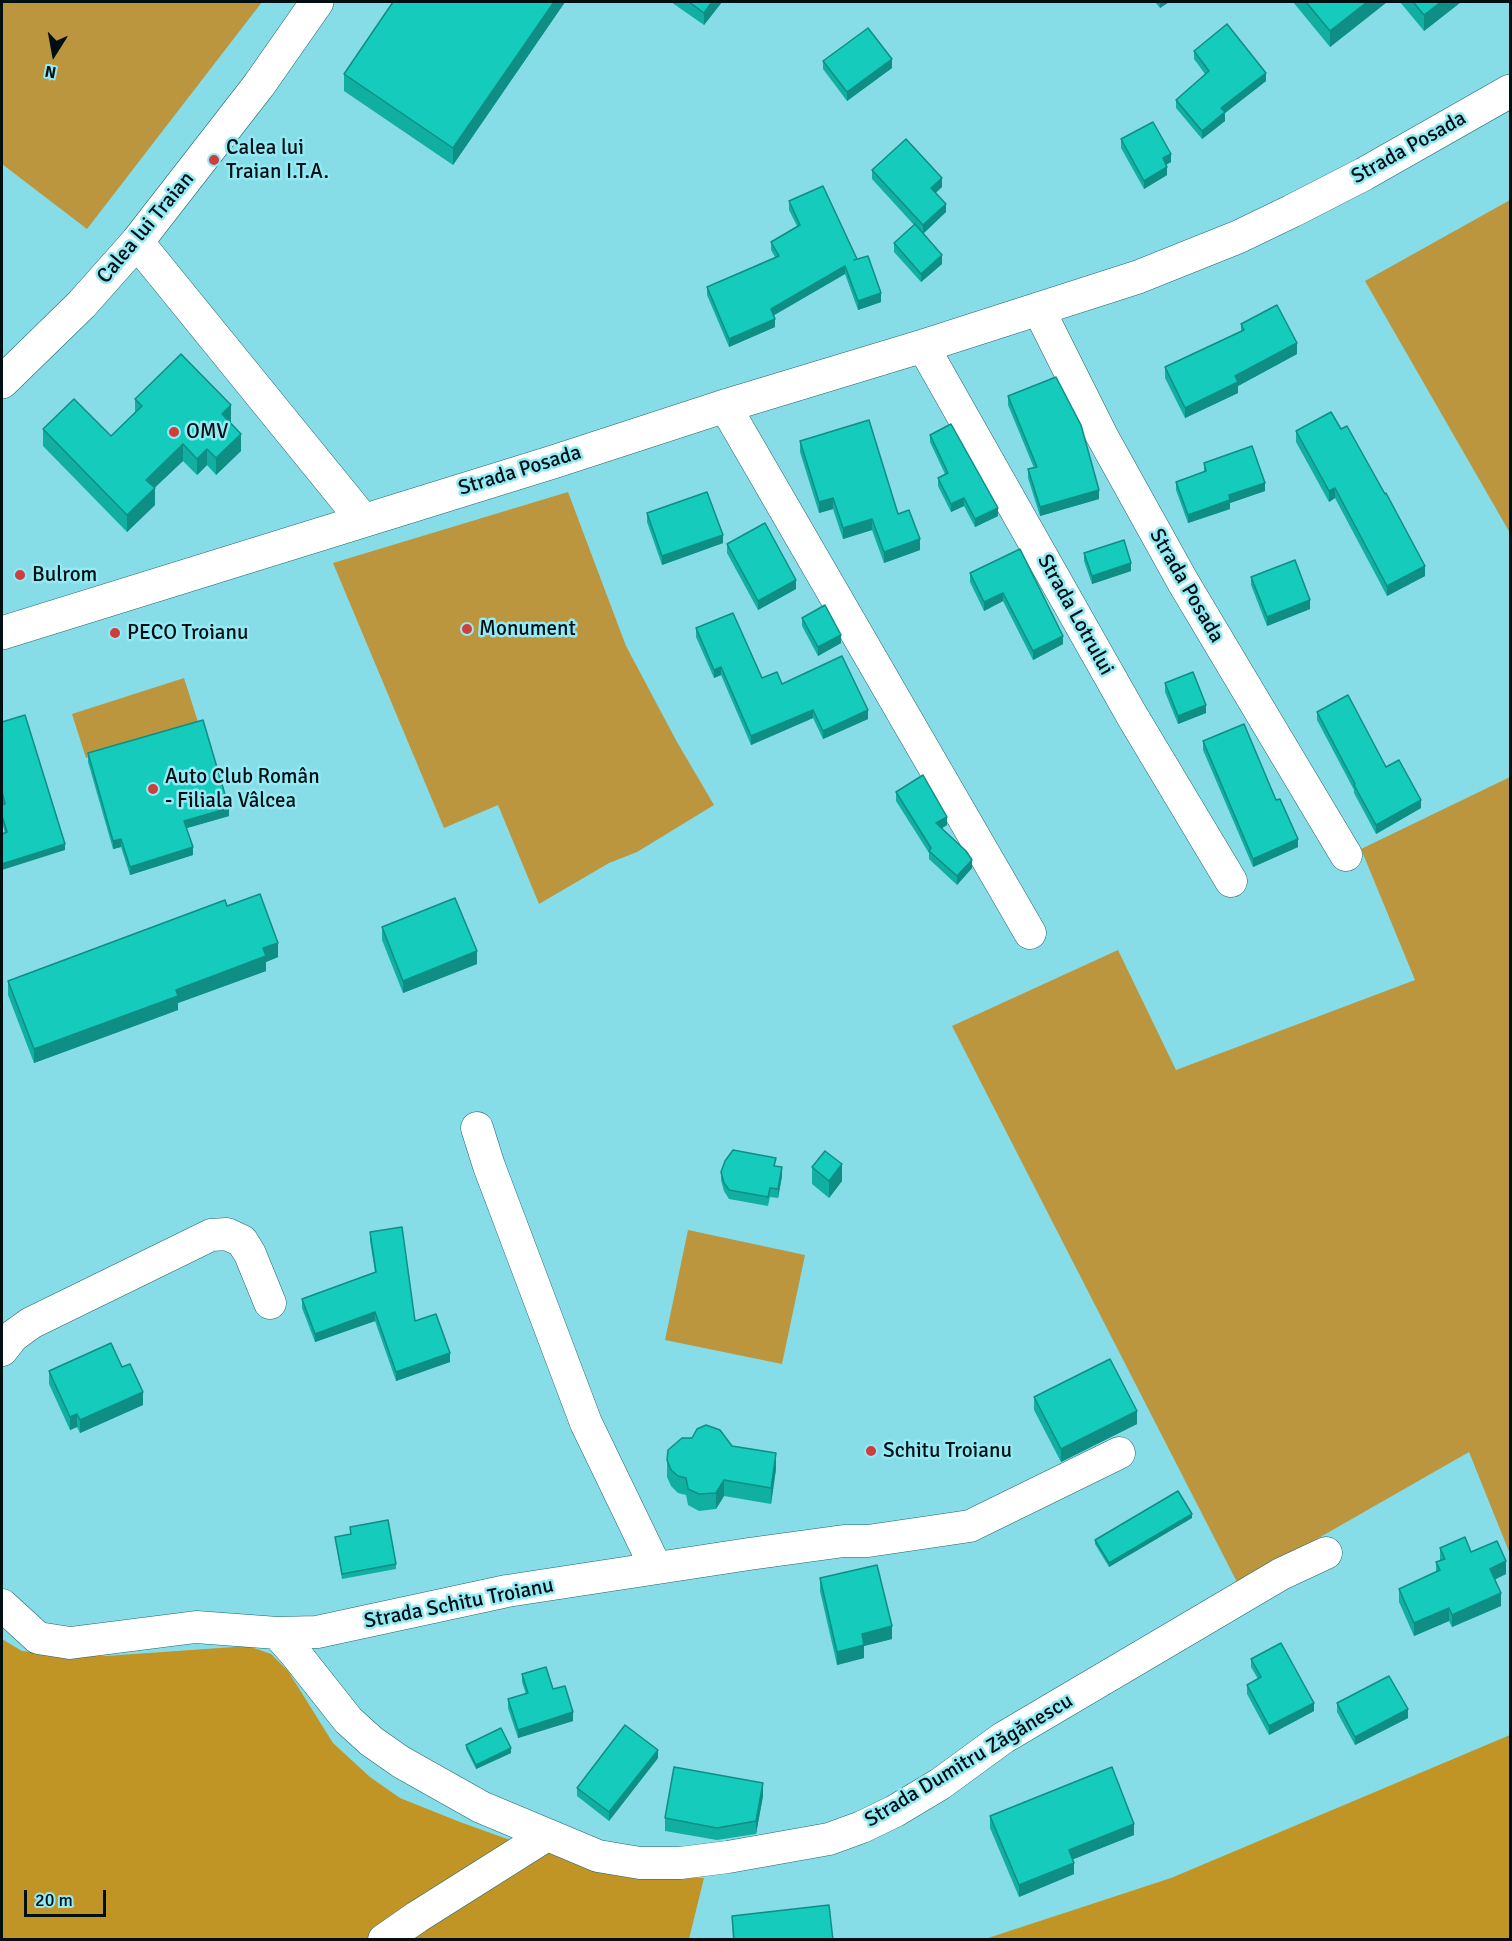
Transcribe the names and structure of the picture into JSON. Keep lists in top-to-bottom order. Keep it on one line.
{"streets":{"main road":["Strada Posada","Calea lui Traian"],"street":["Strada Lotrului","Strada Schitu Troianu","Strada Dumitru Zăgănescu"]},"crossings":[["Strada Posada","Strada Lotrului"]],"places":["Calea lui Traian I.T.A.","OMV","Bulrom","Monument","PECO Troianu","Auto Club Român - Filiala Vâlcea","Schitu Troianu"],"scale_bar":"20 m","north":"bottom"}
